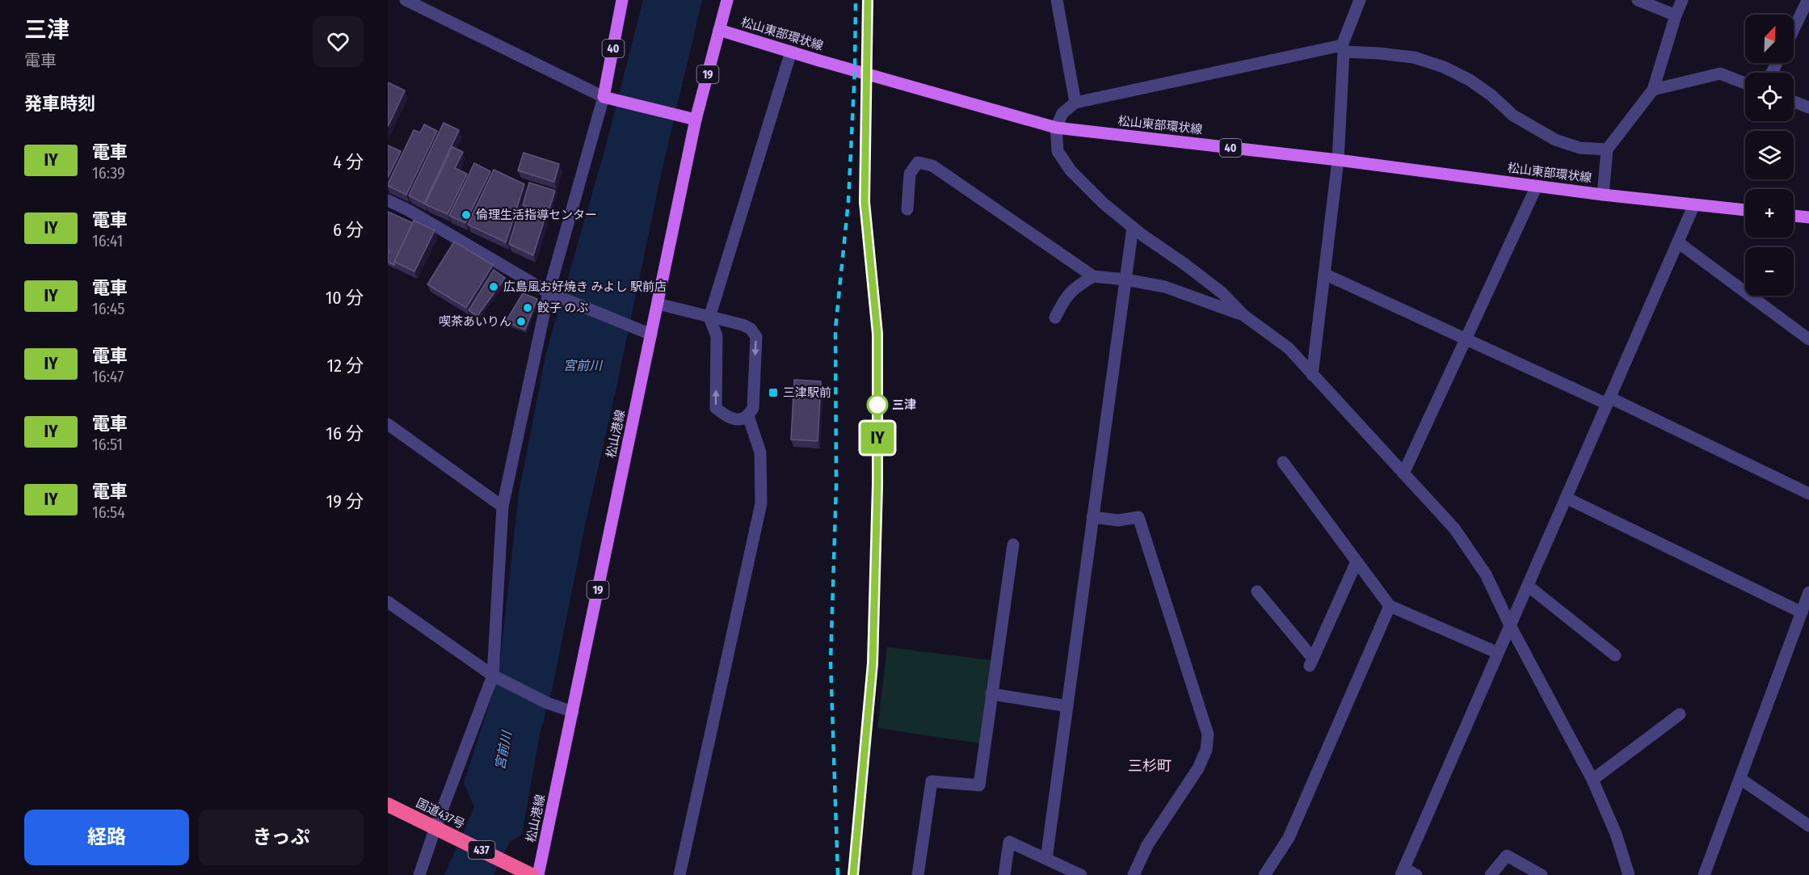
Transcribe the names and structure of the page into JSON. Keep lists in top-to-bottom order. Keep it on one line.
{"streets":{"highway":["国道437号","437"],"main road":["松山東部環状線","40","19","松山港線"]},"crossings":[["松山東部環状線","松山港線"]],"districts":["三杉町"],"water":["宮前川"],"places":{"other":["倫理生活指導センター","広島風お好焼き みよし 駅前店","餃子 のぶ","喫茶あいりん","三津"],"transit":["三津駅前"]},"north":"top right","page":{"heading":[["三津","電車"],"発車時刻"],"on_map":"IY","map_buttons":["+","−"],"list":[{"mark":"IY","name":"電車","note":"16:39","value":"4 分"},{"mark":"IY","name":"電車","note":"16:41","value":"6 分"},{"mark":"IY","name":"電車","note":"16:45","value":"10 分"},{"mark":"IY","name":"電車","note":"16:47","value":"12 分"},{"mark":"IY","name":"電車","note":"16:51","value":"16 分"},{"mark":"IY","name":"電車","note":"16:54","value":"19 分"}],"buttons":["経路","きっぷ"]}}
